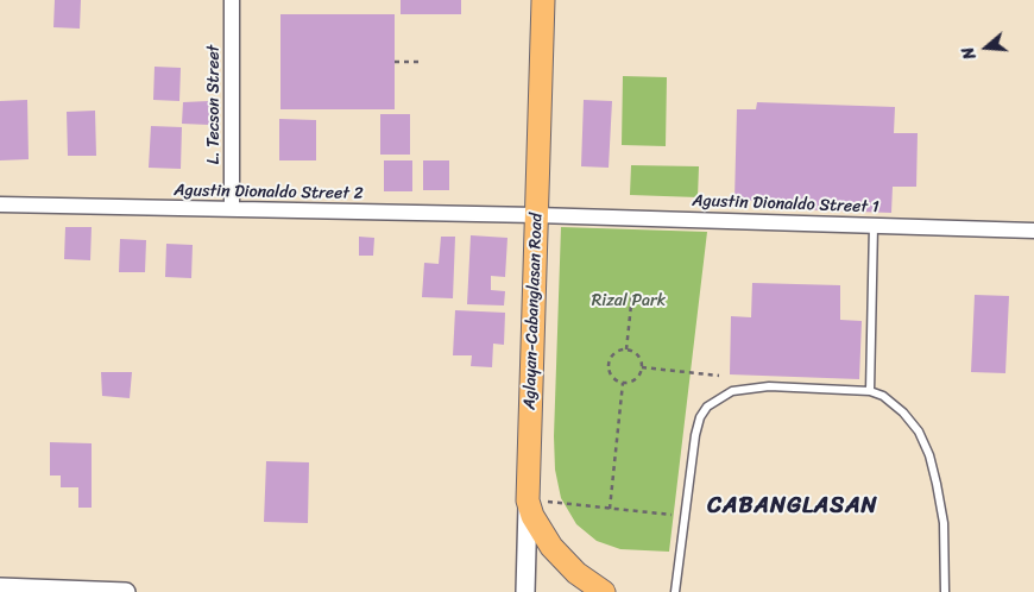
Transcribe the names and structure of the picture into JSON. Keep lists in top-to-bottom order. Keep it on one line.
{"streets":{"main road":["Aglayan-Cabanglasan Road"],"street":["L. Tecson Street","Agustin Dionaldo Street 2","Agustin Dionaldo Street 1"]},"crossings":[["L. Tecson Street","Agustin Dionaldo Street 2"],["Agustin Dionaldo Street 2","Agustin Dionaldo Street 1"],["Agustin Dionaldo Street 2","Aglayan-Cabanglasan Road"],["Agustin Dionaldo Street 1","Aglayan-Cabanglasan Road"]],"districts":["CABANGLASAN"],"parks":["Rizal Park"],"north":"left"}
